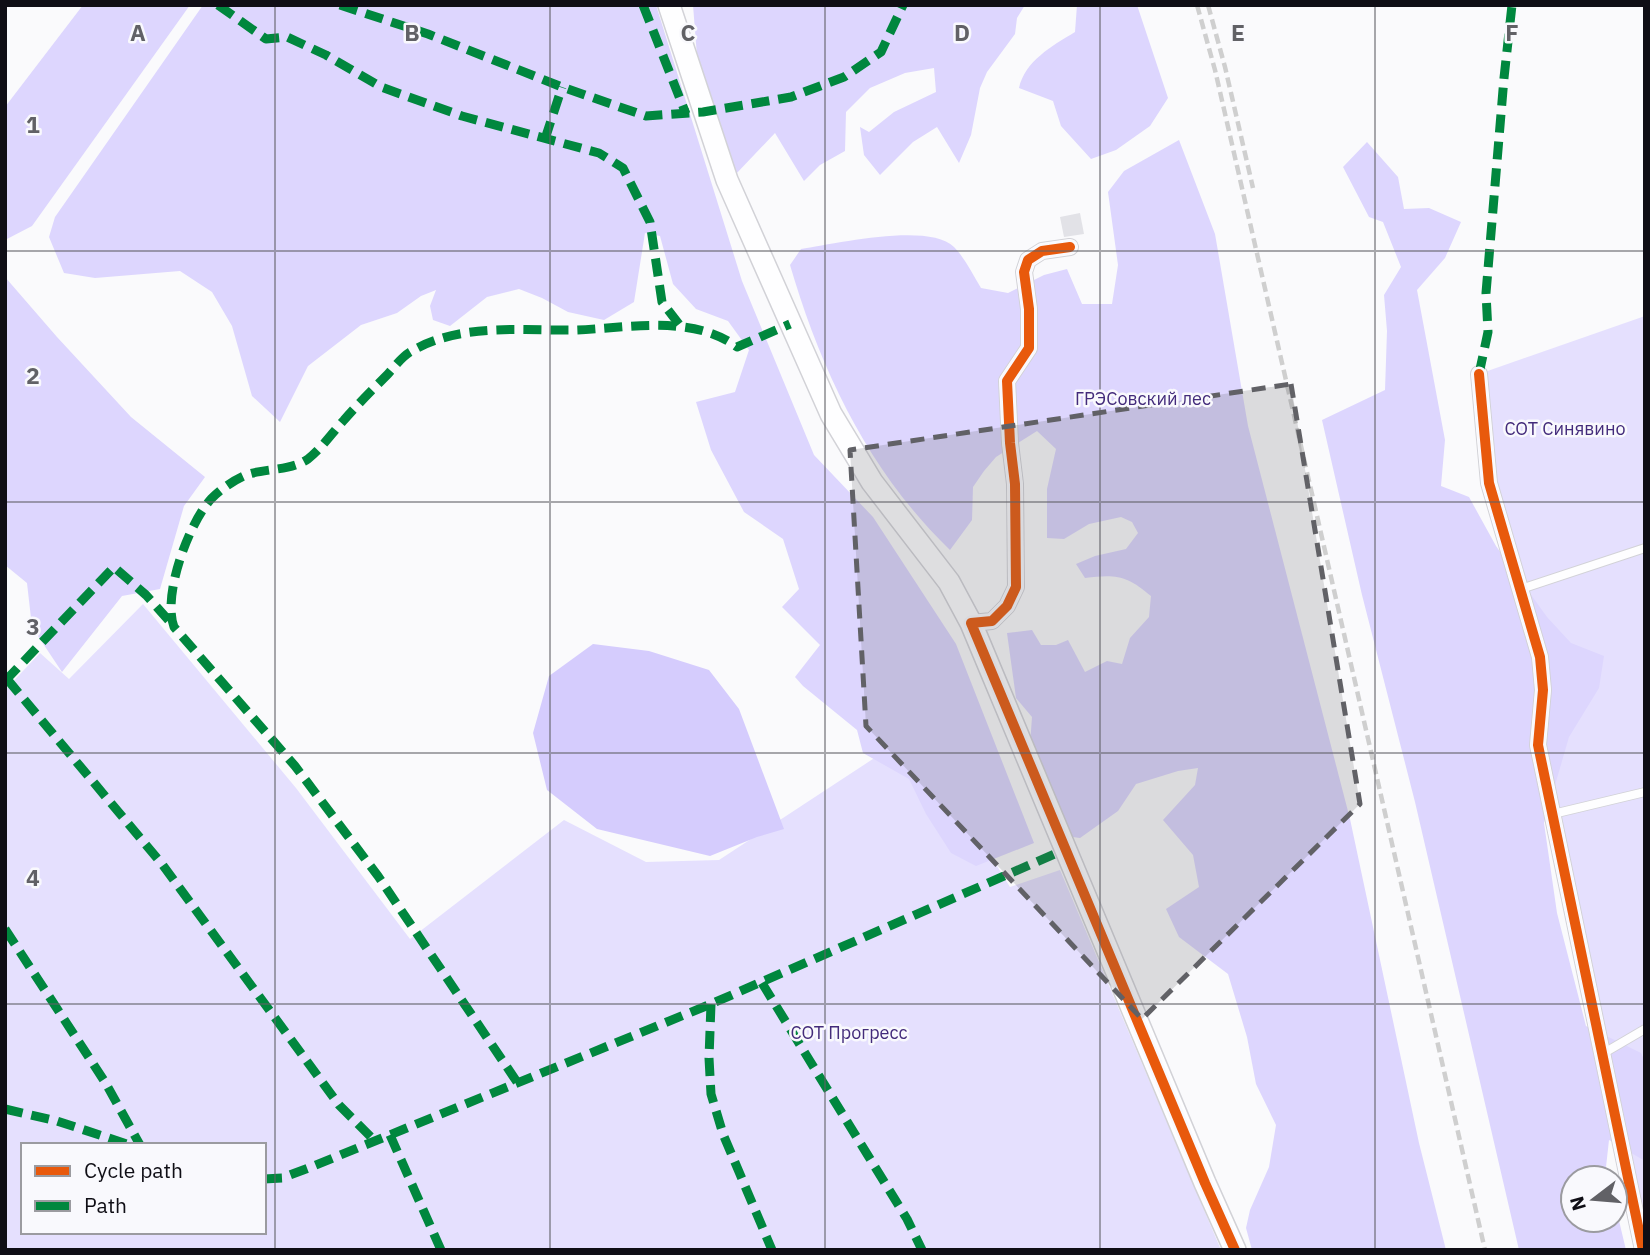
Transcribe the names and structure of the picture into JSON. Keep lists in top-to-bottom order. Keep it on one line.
{"parks":["ГРЭСовский лес","СОТ Синявино","СОТ Прогресс"],"legend":["Cycle path","Path"],"north":"left","grid":{"columns":["A","B","C","D","E","F"],"rows":["1","2","3","4"]}}
